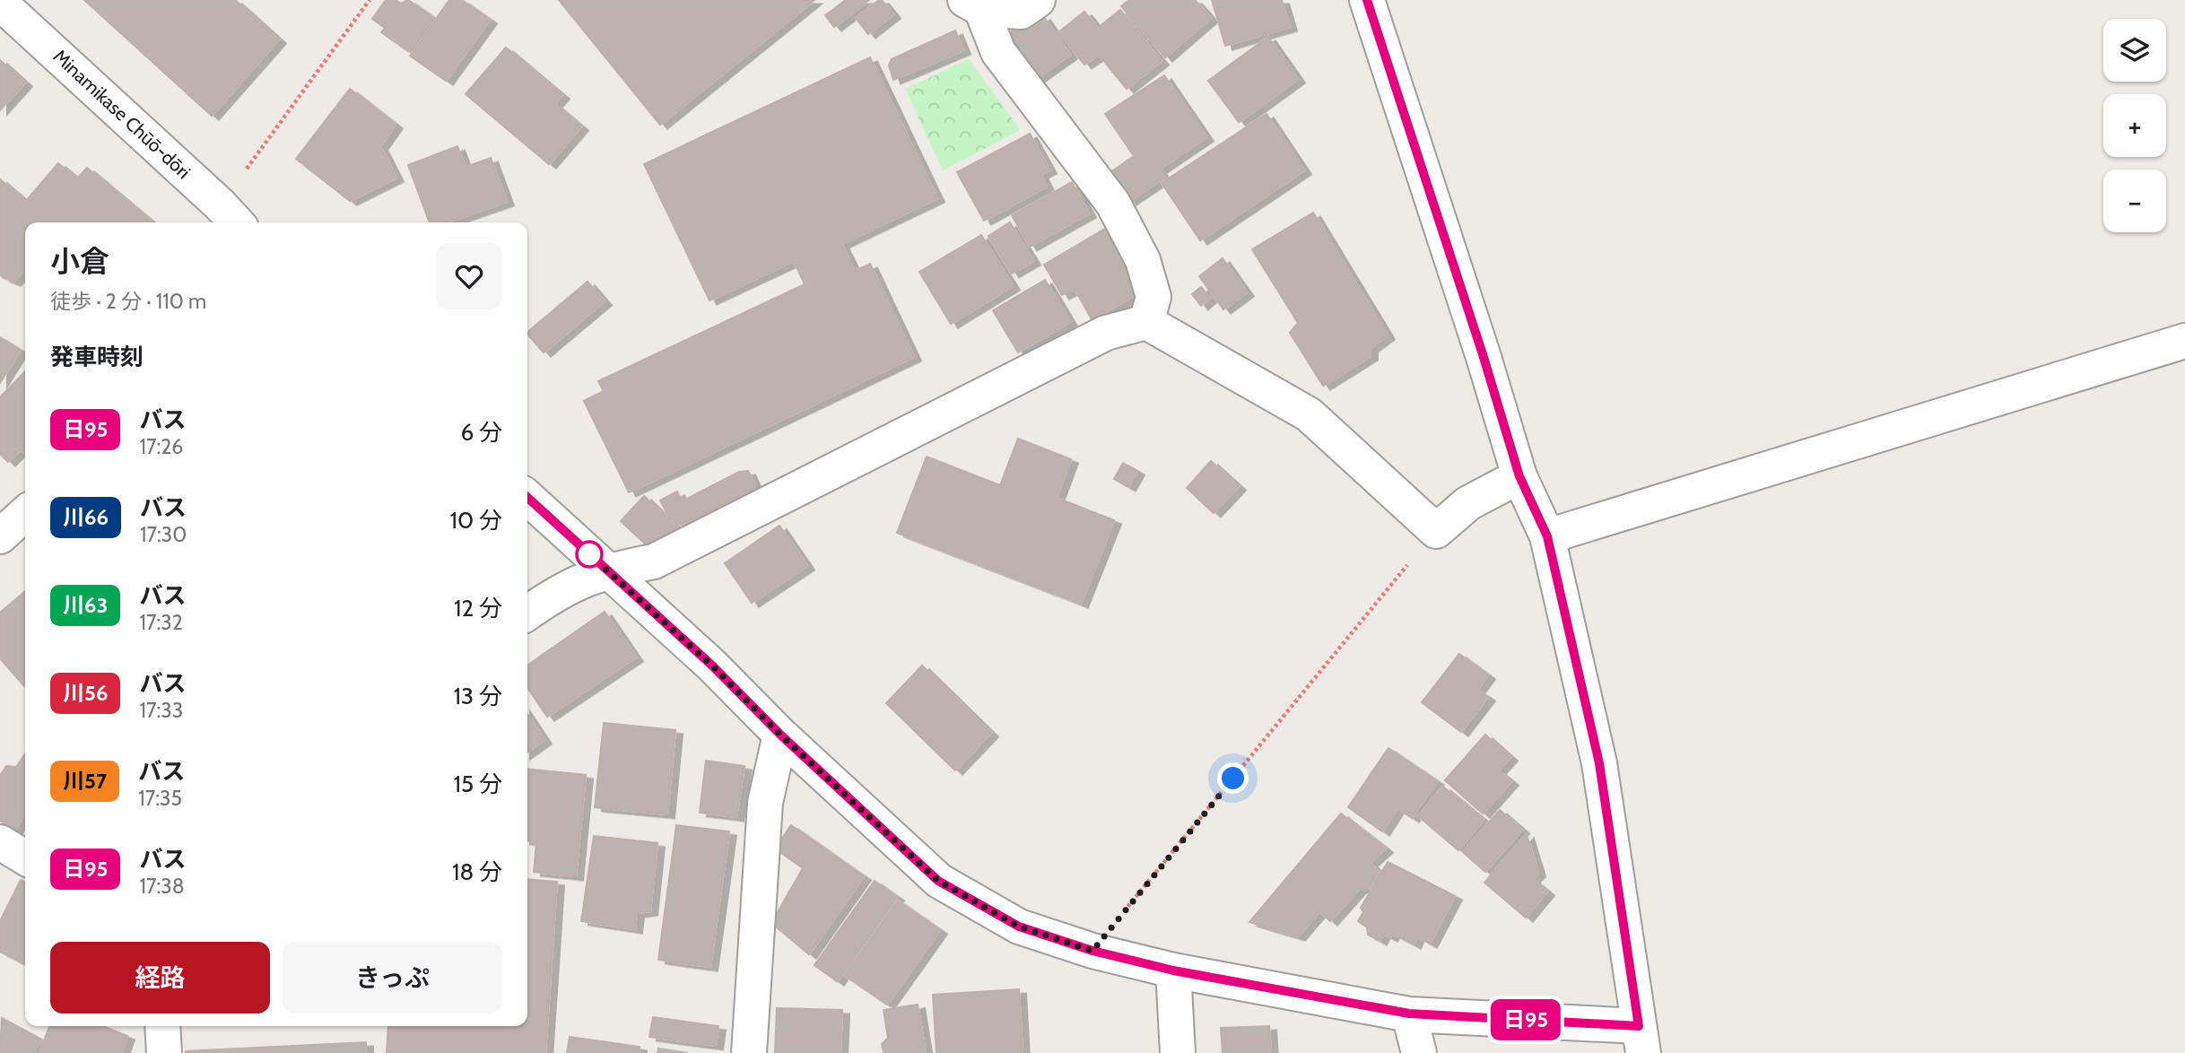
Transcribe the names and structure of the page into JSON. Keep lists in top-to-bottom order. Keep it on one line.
{"streets":{"street":["Minamikase Chūō-dōri"]},"lines":["bus line 日95"],"page":{"on_map":"日95","map_buttons":["+","−"],"heading":[["小倉","徒歩 · 2 分 · 110 m"],"発車時刻"],"list":[{"mark":"日95","name":"バス","note":"17:26","value":"6 分"},{"mark":"川66","name":"バス","note":"17:30","value":"10 分"},{"mark":"川63","name":"バス","note":"17:32","value":"12 分"},{"mark":"川56","name":"バス","note":"17:33","value":"13 分"},{"mark":"川57","name":"バス","note":"17:35","value":"15 分"},{"mark":"日95","name":"バス","note":"17:38","value":"18 分"}],"buttons":["経路","きっぷ"]}}
